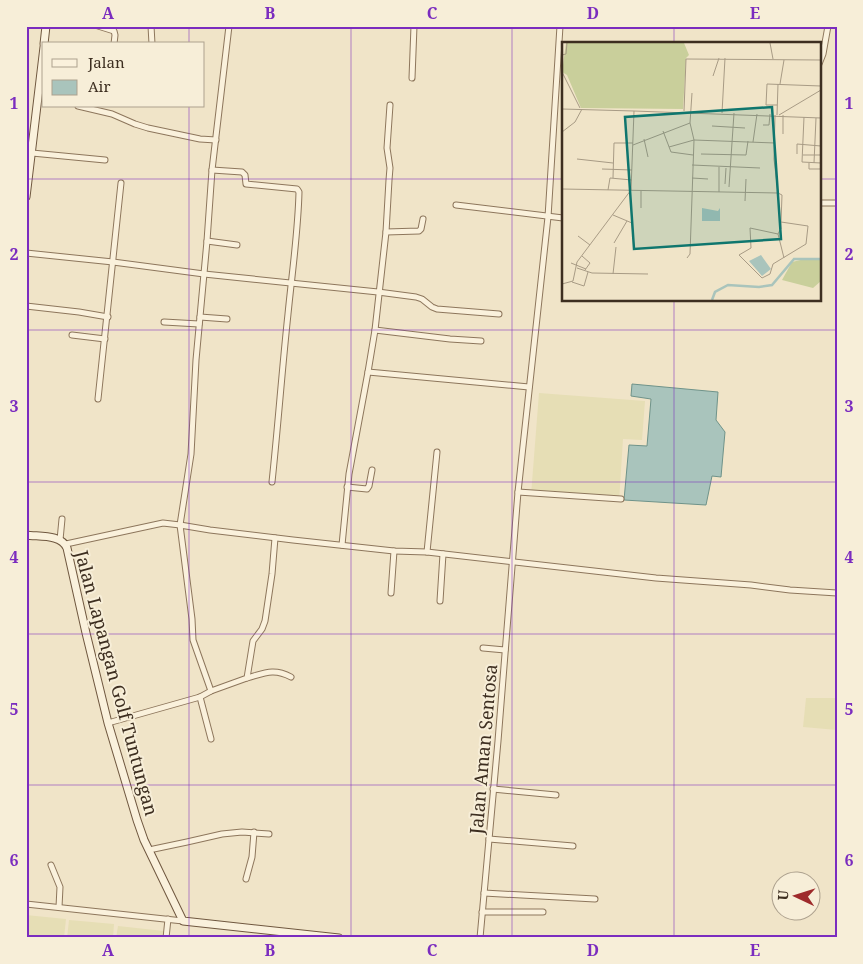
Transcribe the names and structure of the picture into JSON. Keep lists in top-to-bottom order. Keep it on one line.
{"streets":{"street":["Jalan Lapangan Golf Tuntungan","Jalan Aman Sentosa"]},"legend":["Jalan","Air"],"north":"left","grid":{"columns":["A","B","C","D","E"],"rows":["1","2","3","4","5","6"]}}
